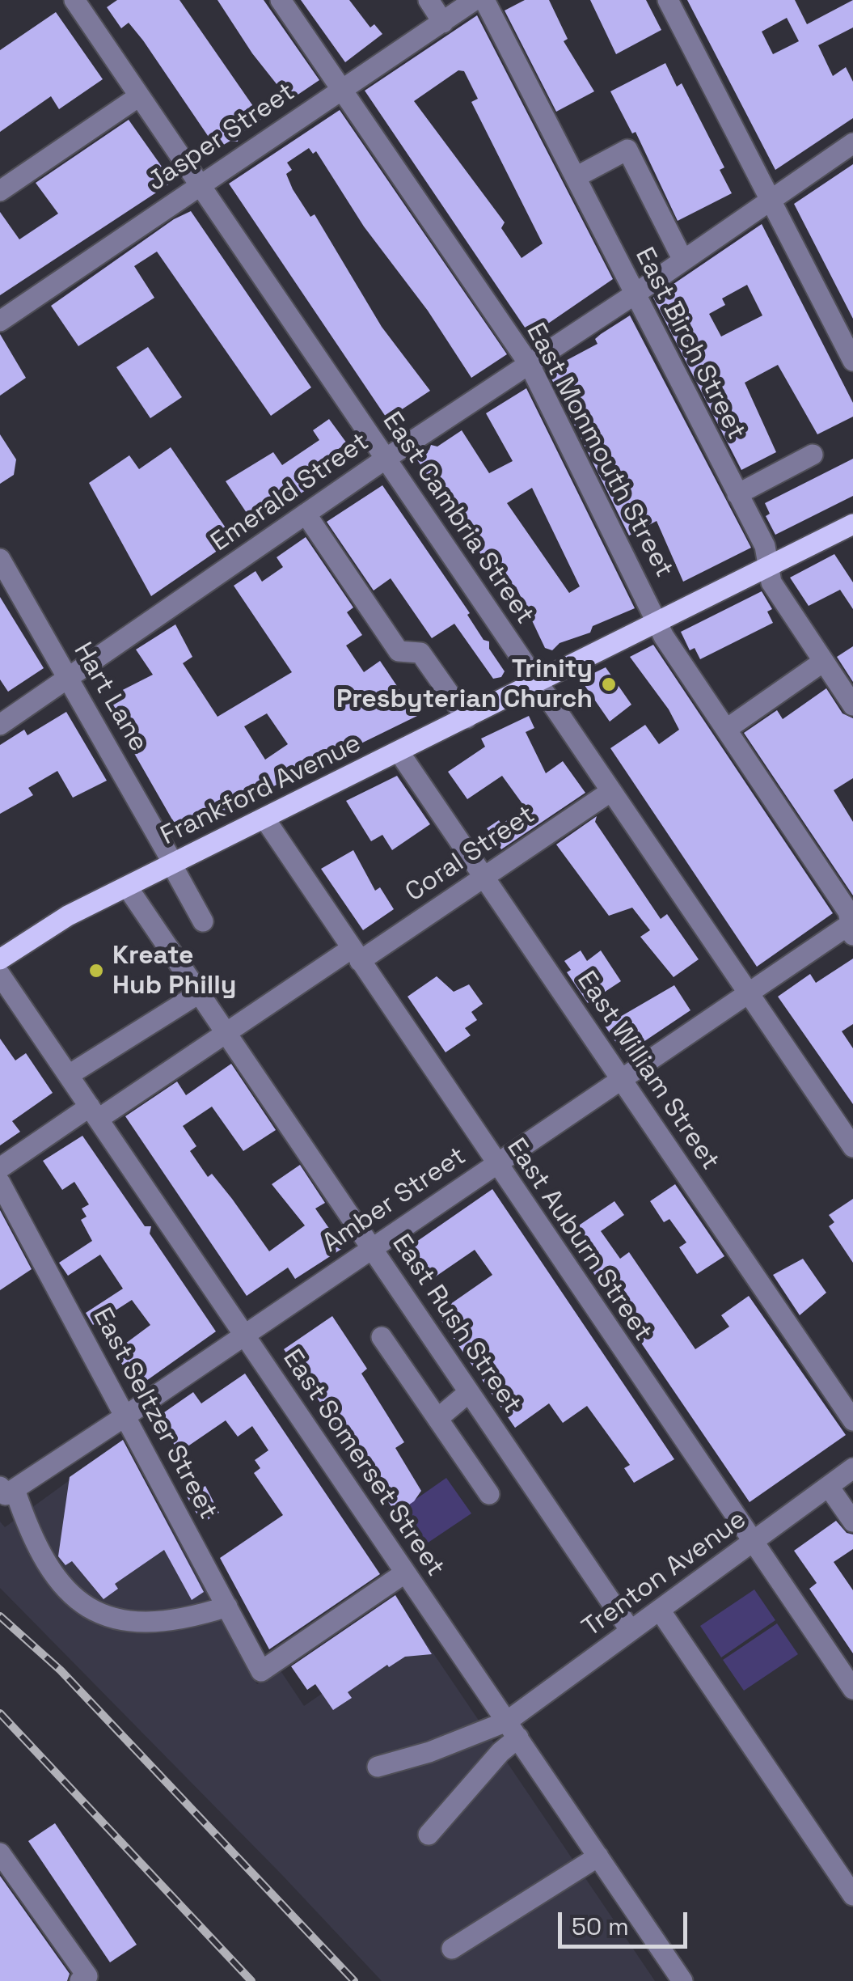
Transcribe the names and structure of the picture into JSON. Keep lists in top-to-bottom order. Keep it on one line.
{"streets":{"main road":["Frankford Avenue"],"street":["Jasper Street","East Birch Street","East Monmouth Street","Emerald Street","East Cambria Street","Hart Lane","Coral Street","East William Street","Amber Street","East Auburn Street","East Rush Street","East Seltzer Street","East Somerset Street","Trenton Avenue"]},"crossings":[["Jasper Street","East Monmouth Street"],["Jasper Street","East Cambria Street"],["East Birch Street","Emerald Street"],["East Birch Street","Frankford Avenue"],["East Monmouth Street","Emerald Street"],["East Monmouth Street","Frankford Avenue"],["East Monmouth Street","Amber Street"],["Emerald Street","East Cambria Street"],["Emerald Street","Hart Lane"],["East Cambria Street","Frankford Avenue"],["East Cambria Street","Coral Street"],["East Cambria Street","Amber Street"],["Hart Lane","Frankford Avenue"],["Frankford Avenue","East William Street"],["Frankford Avenue","East Auburn Street"],["Frankford Avenue","East Rush Street"],["Coral Street","East William Street"],["Coral Street","East Auburn Street"],["Coral Street","East Rush Street"],["Coral Street","East Somerset Street"],["East William Street","Amber Street"],["Amber Street","East Auburn Street"],["Amber Street","East Rush Street"],["Amber Street","East Seltzer Street"],["Amber Street","East Somerset Street"],["East Auburn Street","Trenton Avenue"],["East Rush Street","Trenton Avenue"],["East Seltzer Street","East Somerset Street"],["East Somerset Street","Trenton Avenue"]],"places":["Trinity Presbyterian Church","Kreate Hub Philly"],"scale_bar":"50 m"}
